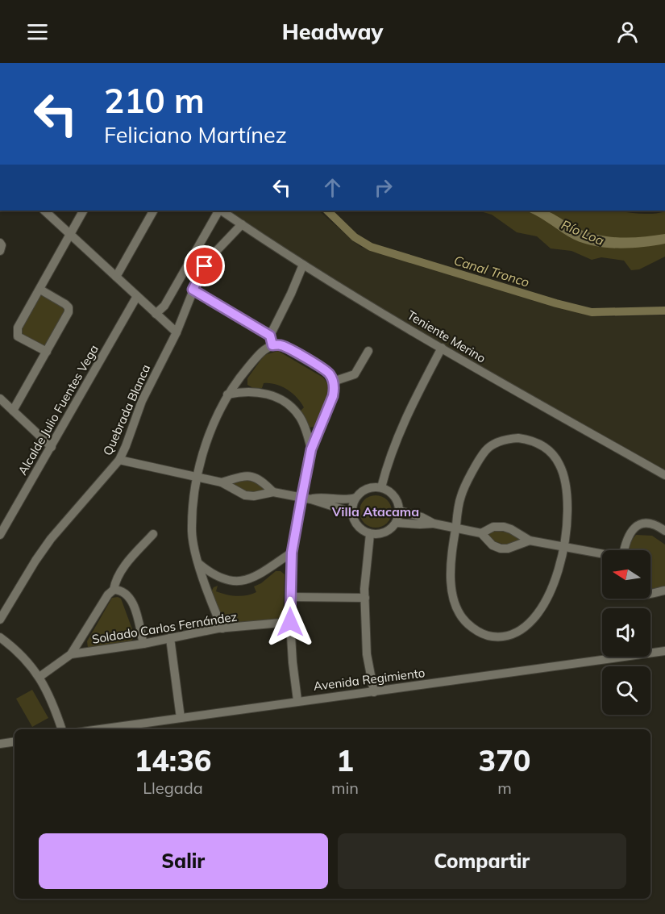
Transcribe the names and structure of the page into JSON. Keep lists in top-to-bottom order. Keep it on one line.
{"streets":{"street":["Teniente Merino","Alcalde Julio Fuentes Vega","Quebrada Blanca","Soldado Carlos Fernández","Avenida Regimiento"]},"crossings":[["Teniente Merino","Quebrada Blanca"]],"districts":["Villa Atacama"],"water":["Río Loa","Canal Tronco"],"north":"left","page":{"header":"Headway","turn":["210 m","Feliciano Martínez"],"eta":["14:36","Llegada","1","min","370","m"],"buttons":["Salir","Compartir"]}}
